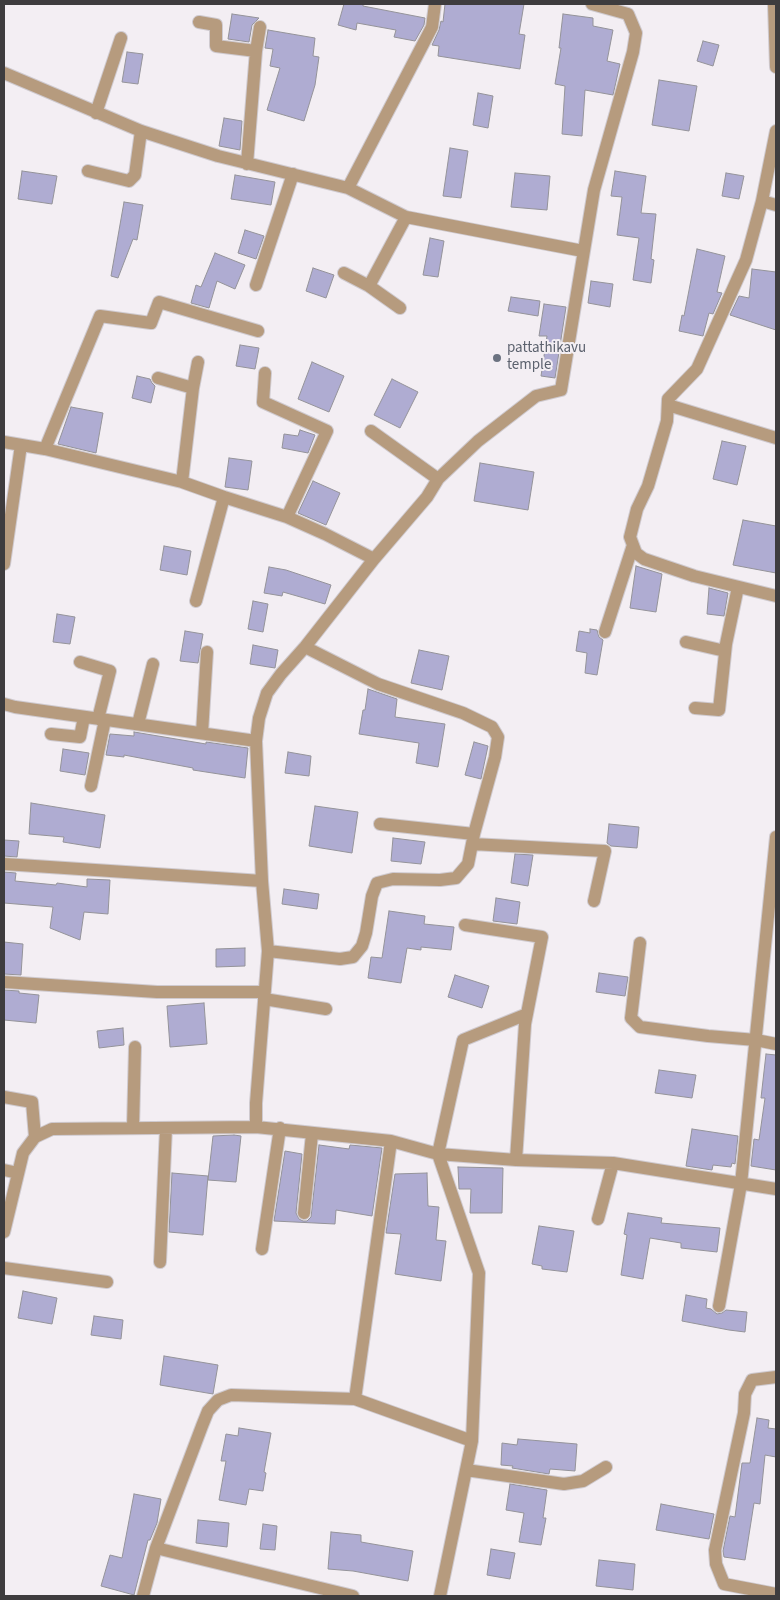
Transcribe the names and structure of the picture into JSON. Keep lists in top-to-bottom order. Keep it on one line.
{"places":["pattathikavu temple"]}
